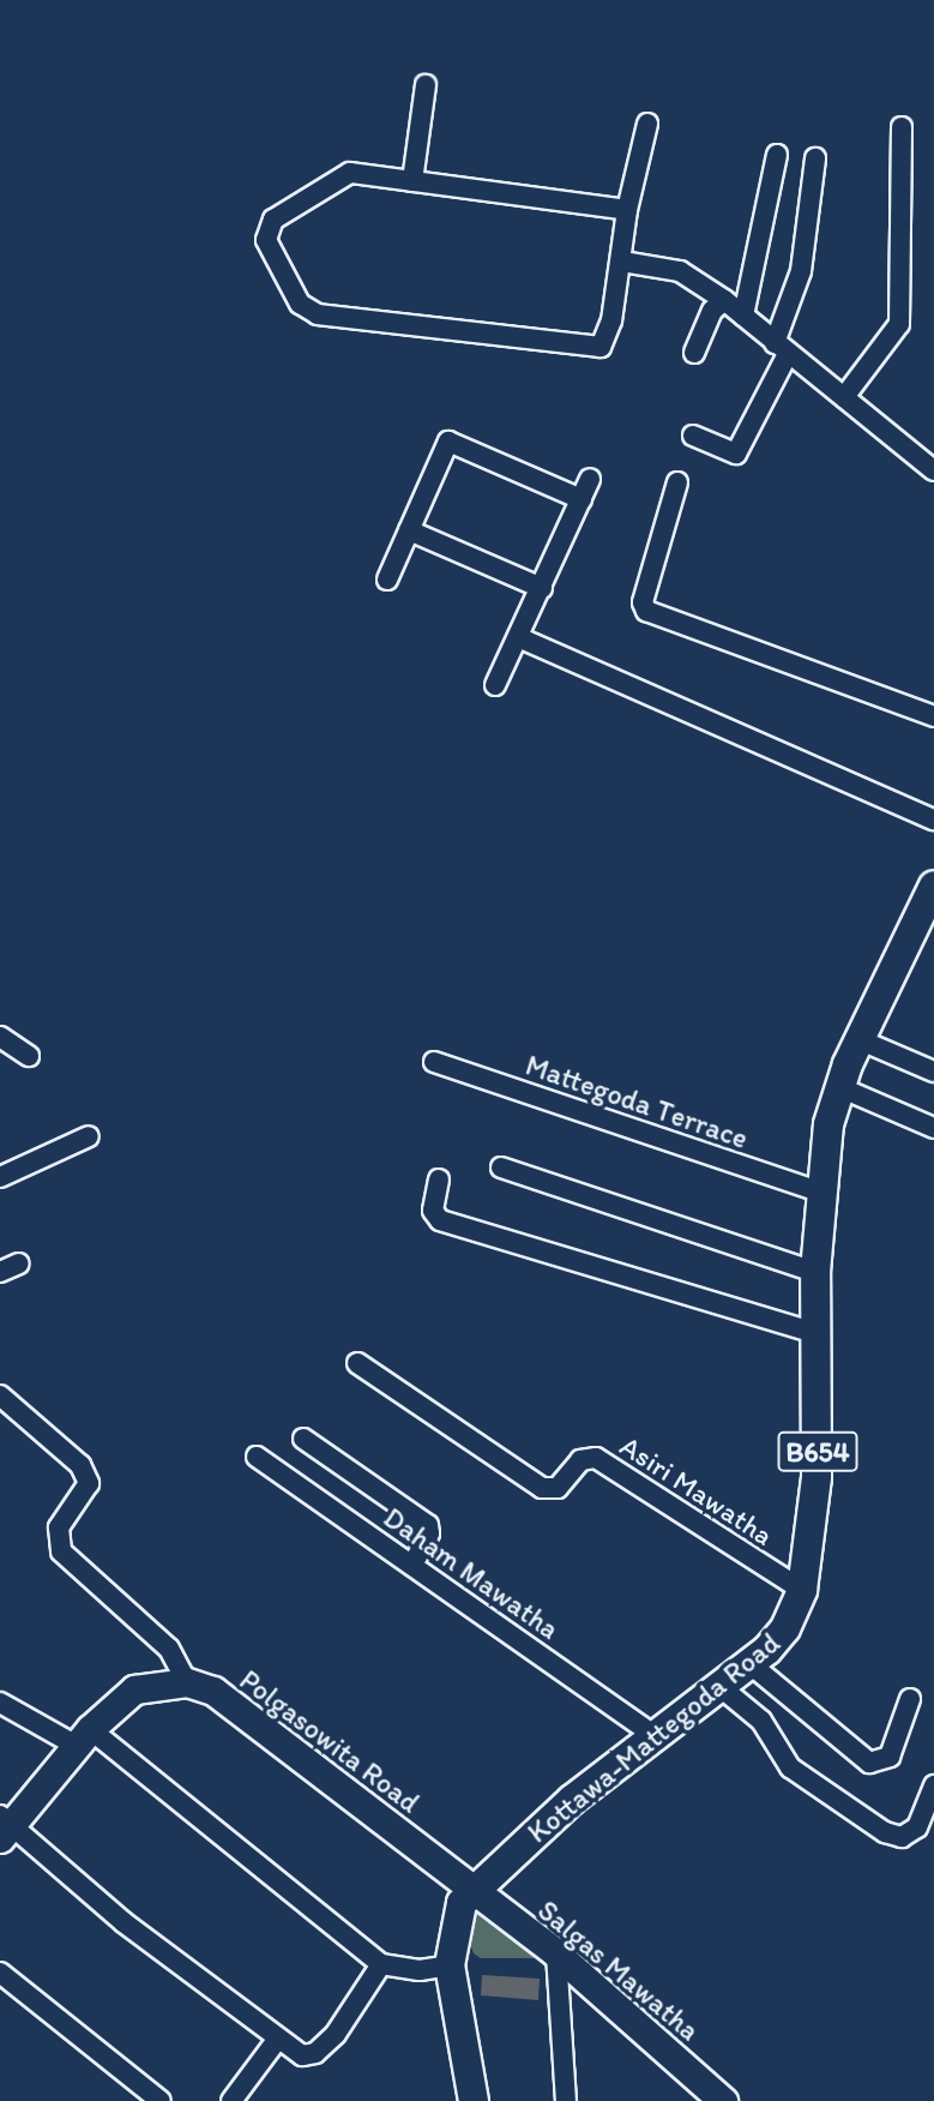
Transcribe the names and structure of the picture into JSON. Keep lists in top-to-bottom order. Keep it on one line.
{"streets":{"main road":["B654","Kottawa-Mattegoda Road"],"street":["Mattegoda Terrace","Asiri Mawatha","Daham Mawatha","Polgasowita Road","Salgas Mawatha"]},"crossings":[["Mattegoda Terrace","Kottawa-Mattegoda Road"],["B654","Kottawa-Mattegoda Road"],["B654","Polgasowita Road"],["B654","Salgas Mawatha"],["Asiri Mawatha","Kottawa-Mattegoda Road"],["Daham Mawatha","Kottawa-Mattegoda Road"],["Kottawa-Mattegoda Road","Polgasowita Road"],["Kottawa-Mattegoda Road","Salgas Mawatha"],["Polgasowita Road","Salgas Mawatha"]]}
